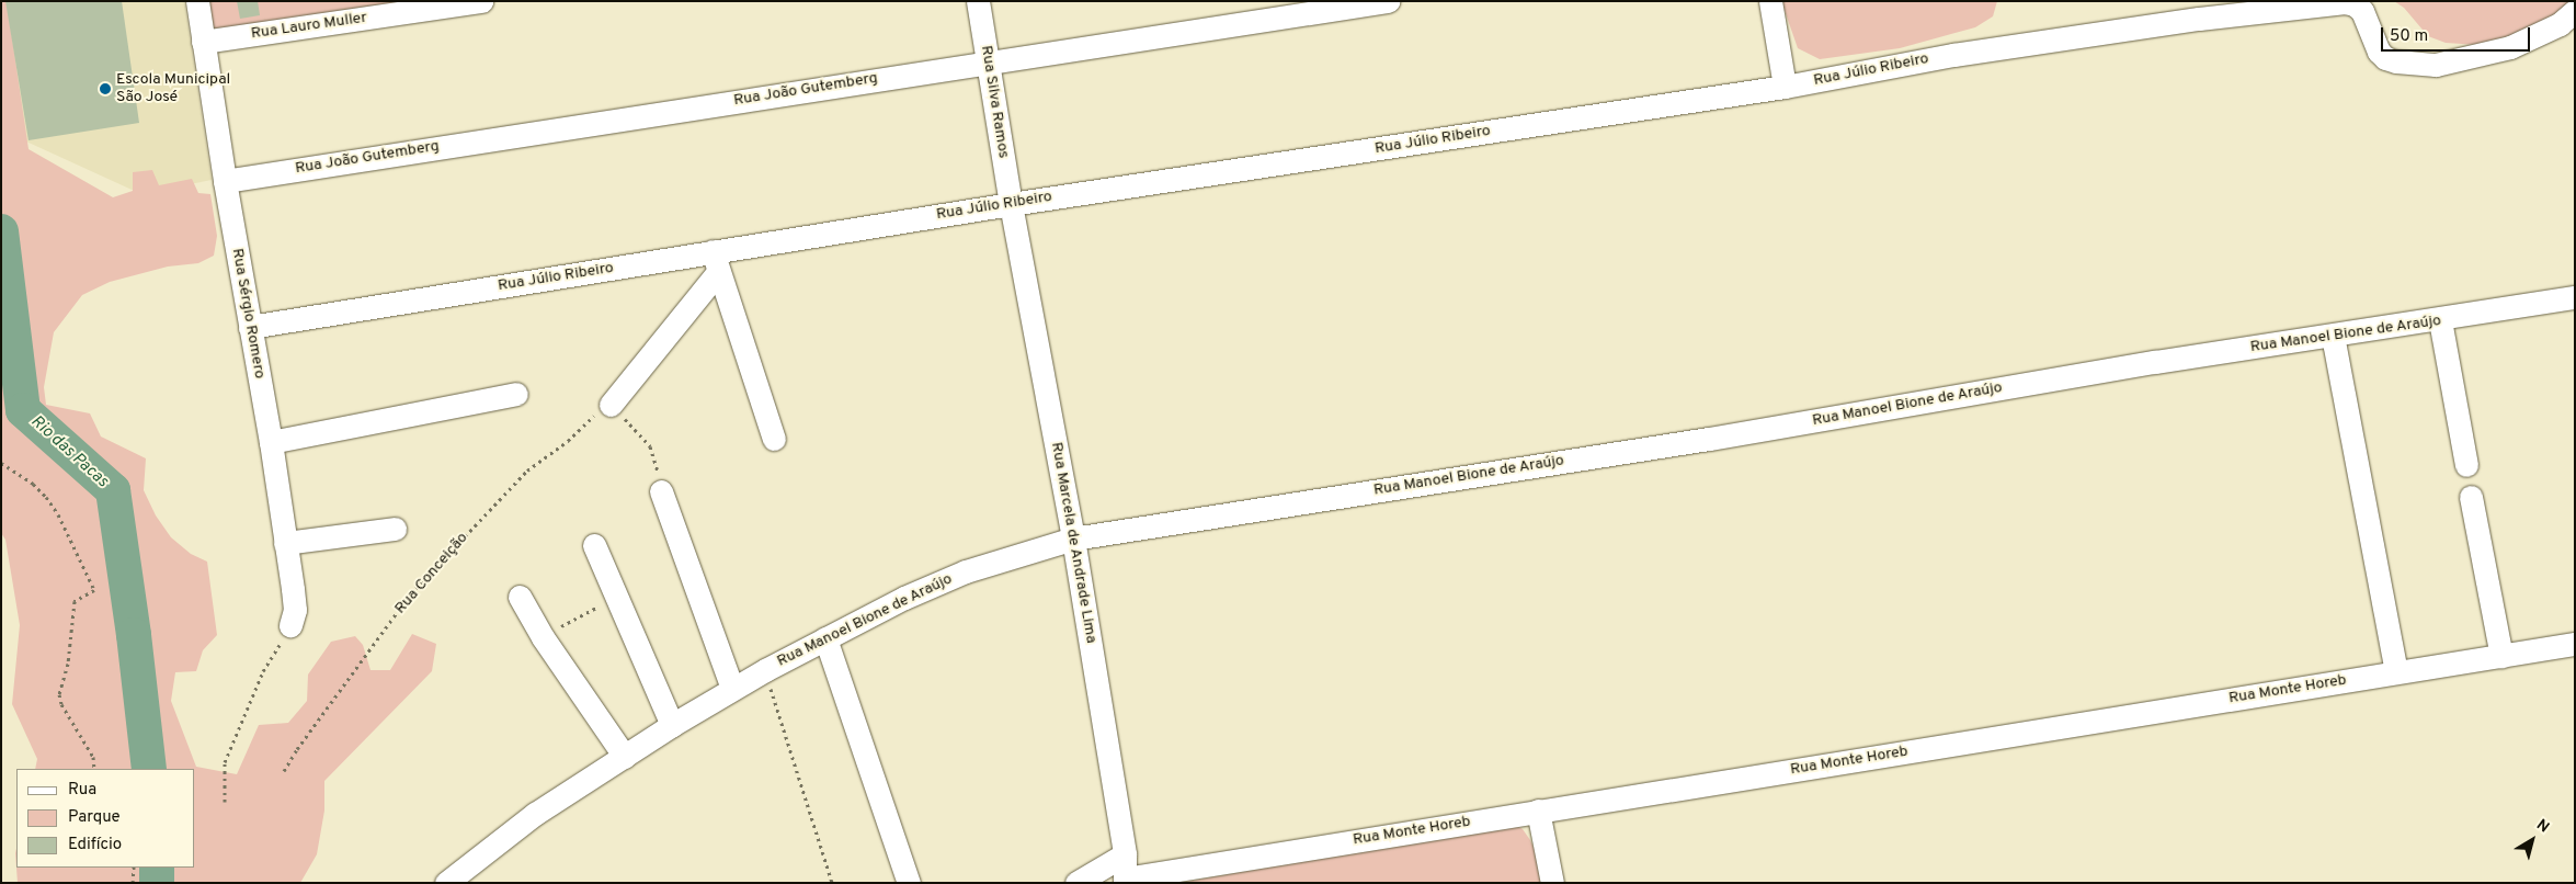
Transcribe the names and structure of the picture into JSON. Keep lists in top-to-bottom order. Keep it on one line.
{"streets":{"street":["Rua Lauro Muller","Rua Júlio Ribeiro","Rua João Gutemberg","Rua Silva Ramos","Rua Sérgio Romero","Rua Manoel Bione de Araújo","Rua Marcela de Andrade Lima","Rua Monte Horeb"],"path":["Rua Conceição"]},"crossings":[["Rua Lauro Muller","Rua Sérgio Romero"],["Rua Júlio Ribeiro","Rua Silva Ramos"],["Rua Júlio Ribeiro","Rua Sérgio Romero"],["Rua Júlio Ribeiro","Rua Marcela de Andrade Lima"],["Rua João Gutemberg","Rua Silva Ramos"],["Rua João Gutemberg","Rua Sérgio Romero"],["Rua Silva Ramos","Rua Marcela de Andrade Lima"],["Rua Manoel Bione de Araújo","Rua Marcela de Andrade Lima"],["Rua Marcela de Andrade Lima","Rua Monte Horeb"]],"water":["Rio das Pacas"],"places":["Escola Municipal São José"],"legend":["Rua","Parque","Edifício"],"scale_bar":"50 m","north":"top right"}
